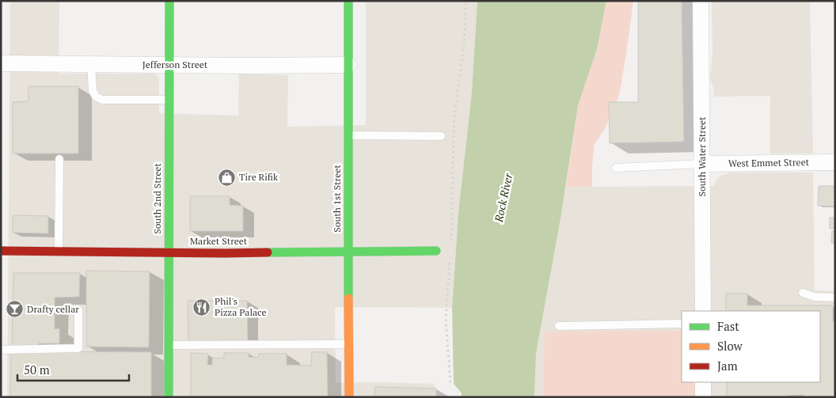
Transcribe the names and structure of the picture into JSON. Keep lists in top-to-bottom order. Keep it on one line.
{"streets":{"street":["Jefferson Street","South Water Street","West Emmet Street","South 2nd Street","South 1st Street","Market Street"]},"crossings":[["Jefferson Street","South 2nd Street"],["Jefferson Street","South 1st Street"],["South Water Street","West Emmet Street"],["South 2nd Street","Market Street"],["South 1st Street","Market Street"]],"water":["Rock River"],"places":{"shop":["Tire Rifik"],"restaurant":["Phil's Pizza Palace"],"bar":["Drafty cellar"]},"legend":["Fast","Slow","Jam"],"scale_bar":"50 m"}
